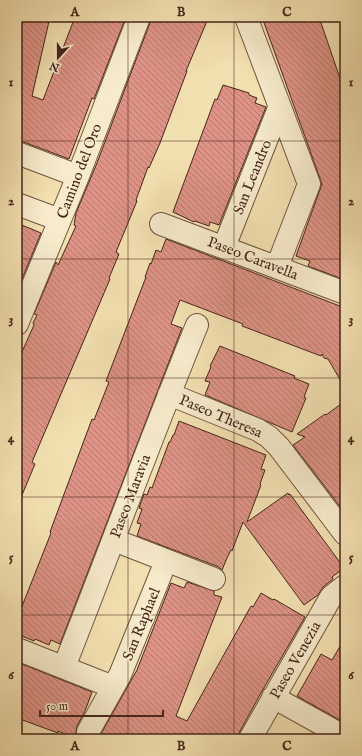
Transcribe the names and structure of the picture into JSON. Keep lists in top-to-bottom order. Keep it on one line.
{"streets":{"street":["Camino del Oro","San Leandro","Paseo Caravella","Paseo Theresa","Paseo Maravia","San Raphael","Paseo Venezia"]},"crossings":[["San Leandro","Paseo Caravella"],["Paseo Theresa","Paseo Maravia"]],"scale_bar":"50 m","north":"bottom","grid":{"columns":["A","B","C"],"rows":["1","2","3","4","5","6"]}}
